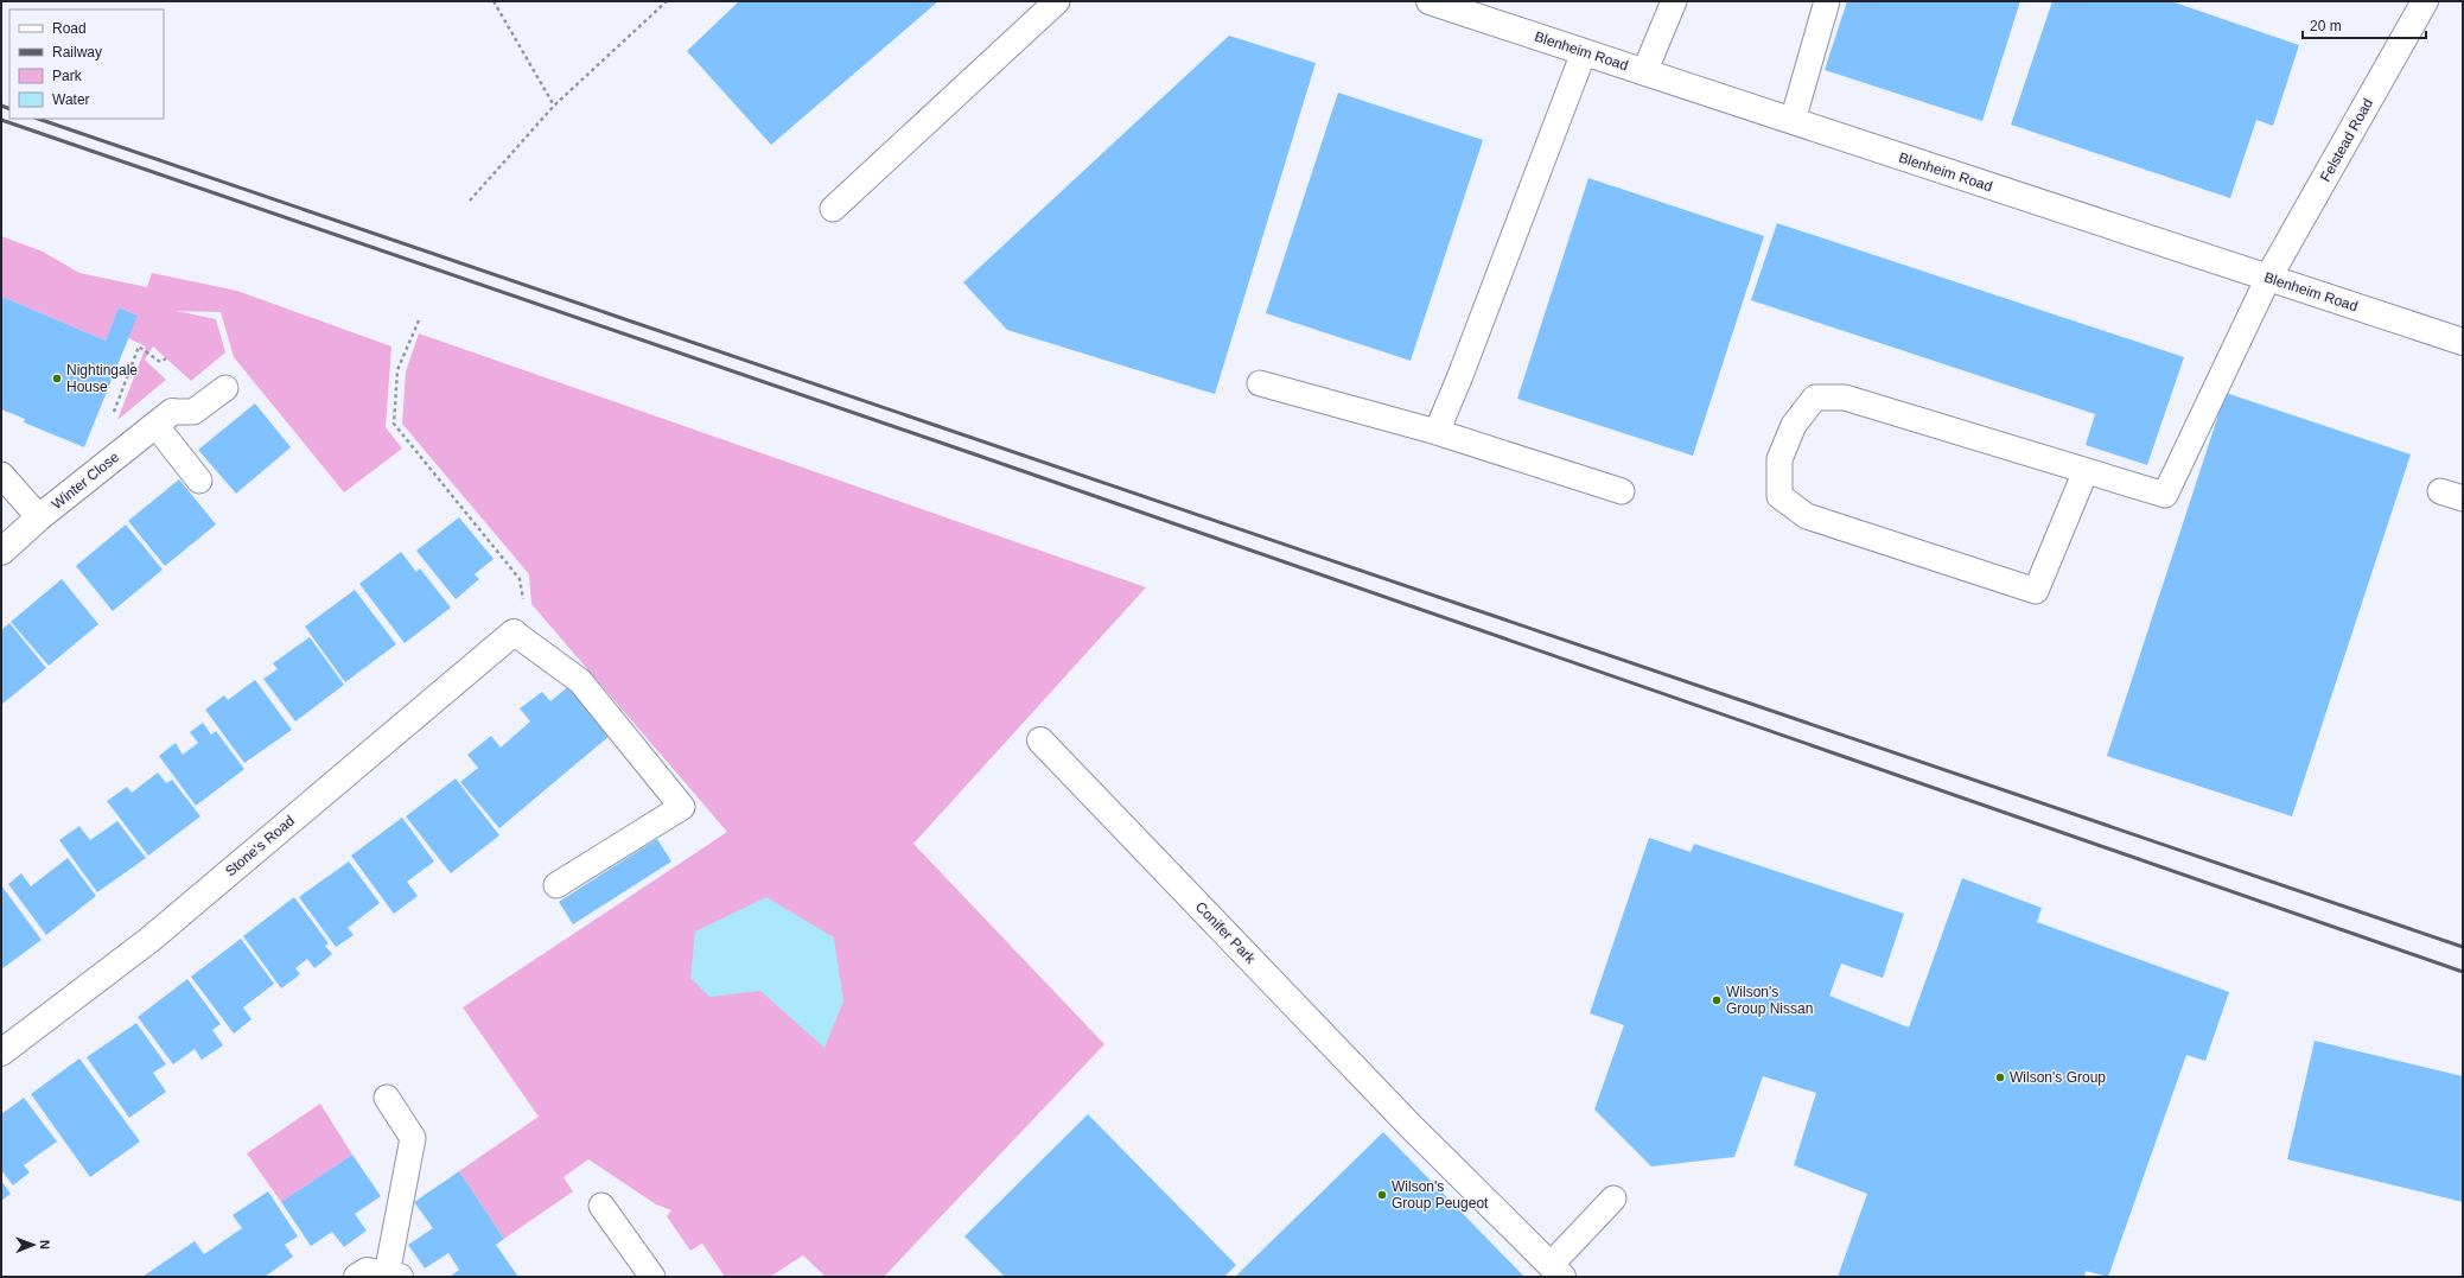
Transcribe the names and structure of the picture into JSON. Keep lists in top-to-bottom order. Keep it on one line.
{"streets":{"street":["Blenheim Road","Felstead Road","Winter Close","Stone's Road","Conifer Park"]},"crossings":[["Blenheim Road","Felstead Road"]],"places":["Nightingale House","Wilson's Group Nissan","Wilson's Group","Wilson's Group Peugeot"],"legend":["Road","Railway","Park","Water"],"scale_bar":"20 m","north":"right"}
